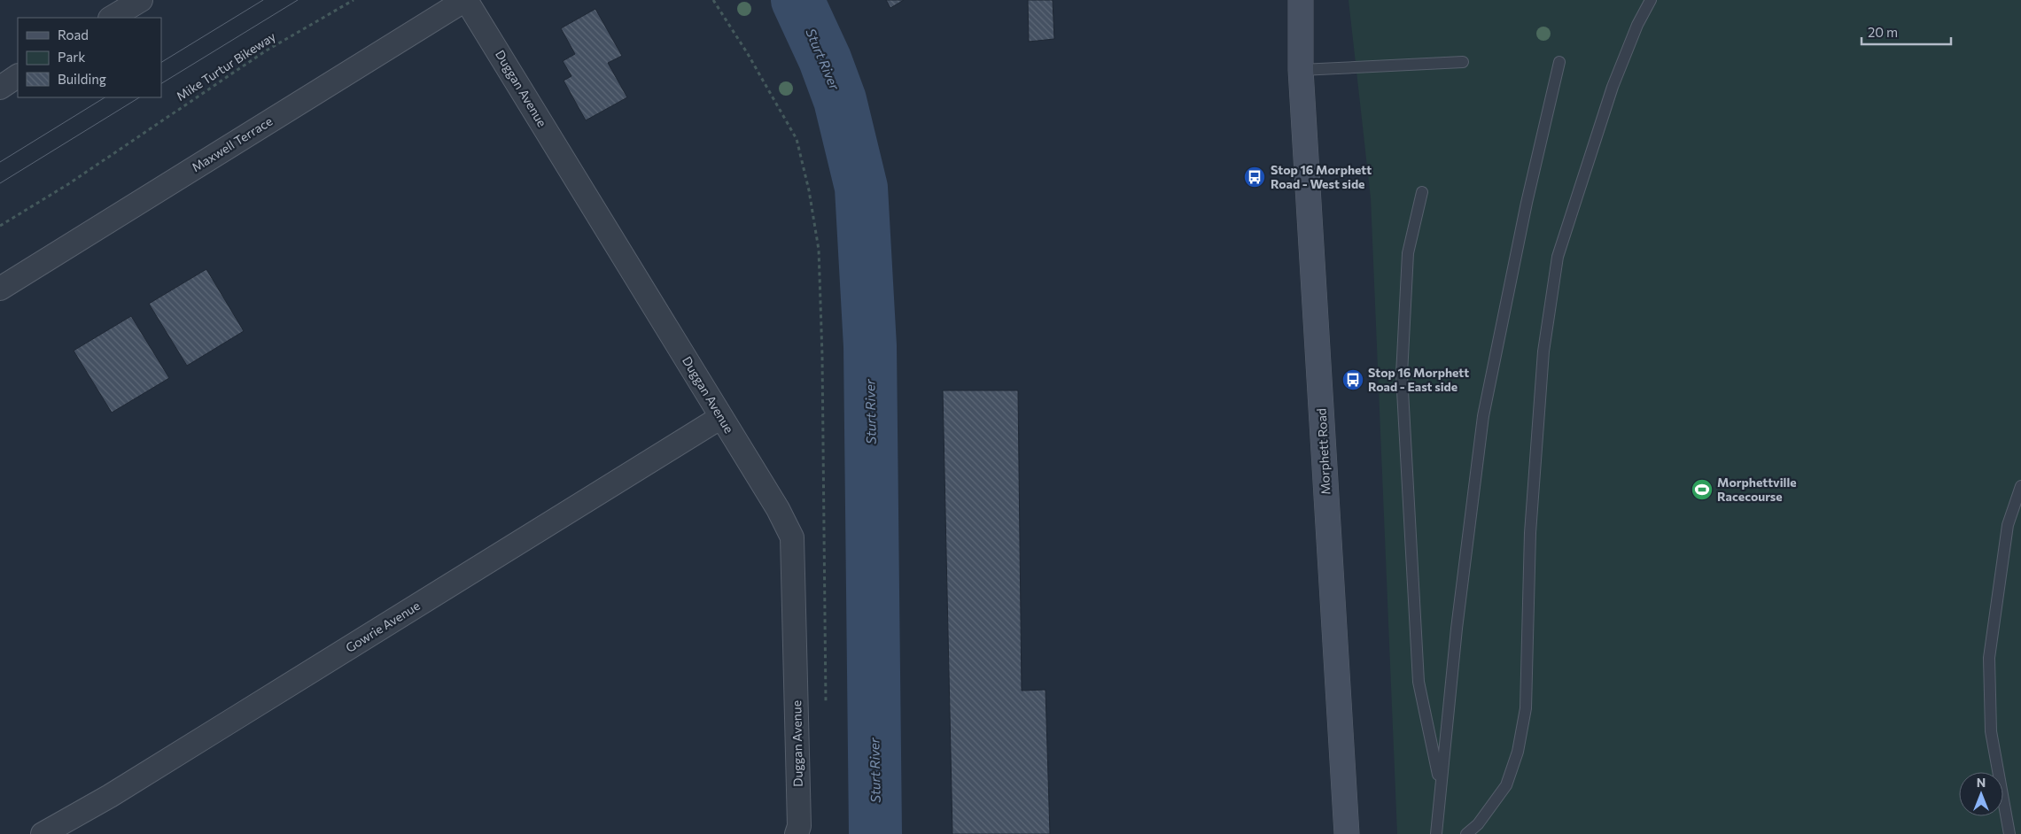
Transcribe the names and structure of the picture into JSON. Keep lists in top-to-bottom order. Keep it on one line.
{"streets":{"main road":["Morphett Road"],"street":["Duggan Avenue","Maxwell Terrace","Gowrie Avenue"],"path":["Mike Turtur Bikeway"]},"crossings":[["Duggan Avenue","Maxwell Terrace"],["Duggan Avenue","Gowrie Avenue"]],"water":["Sturt River"],"places":{"bus stop":["Stop 16 Morphett Road - West side","Stop 16 Morphett Road - East side"],"sports":["Morphettville Racecourse"]},"legend":["Road","Park","Building"],"scale_bar":"20 m","north":"top"}
